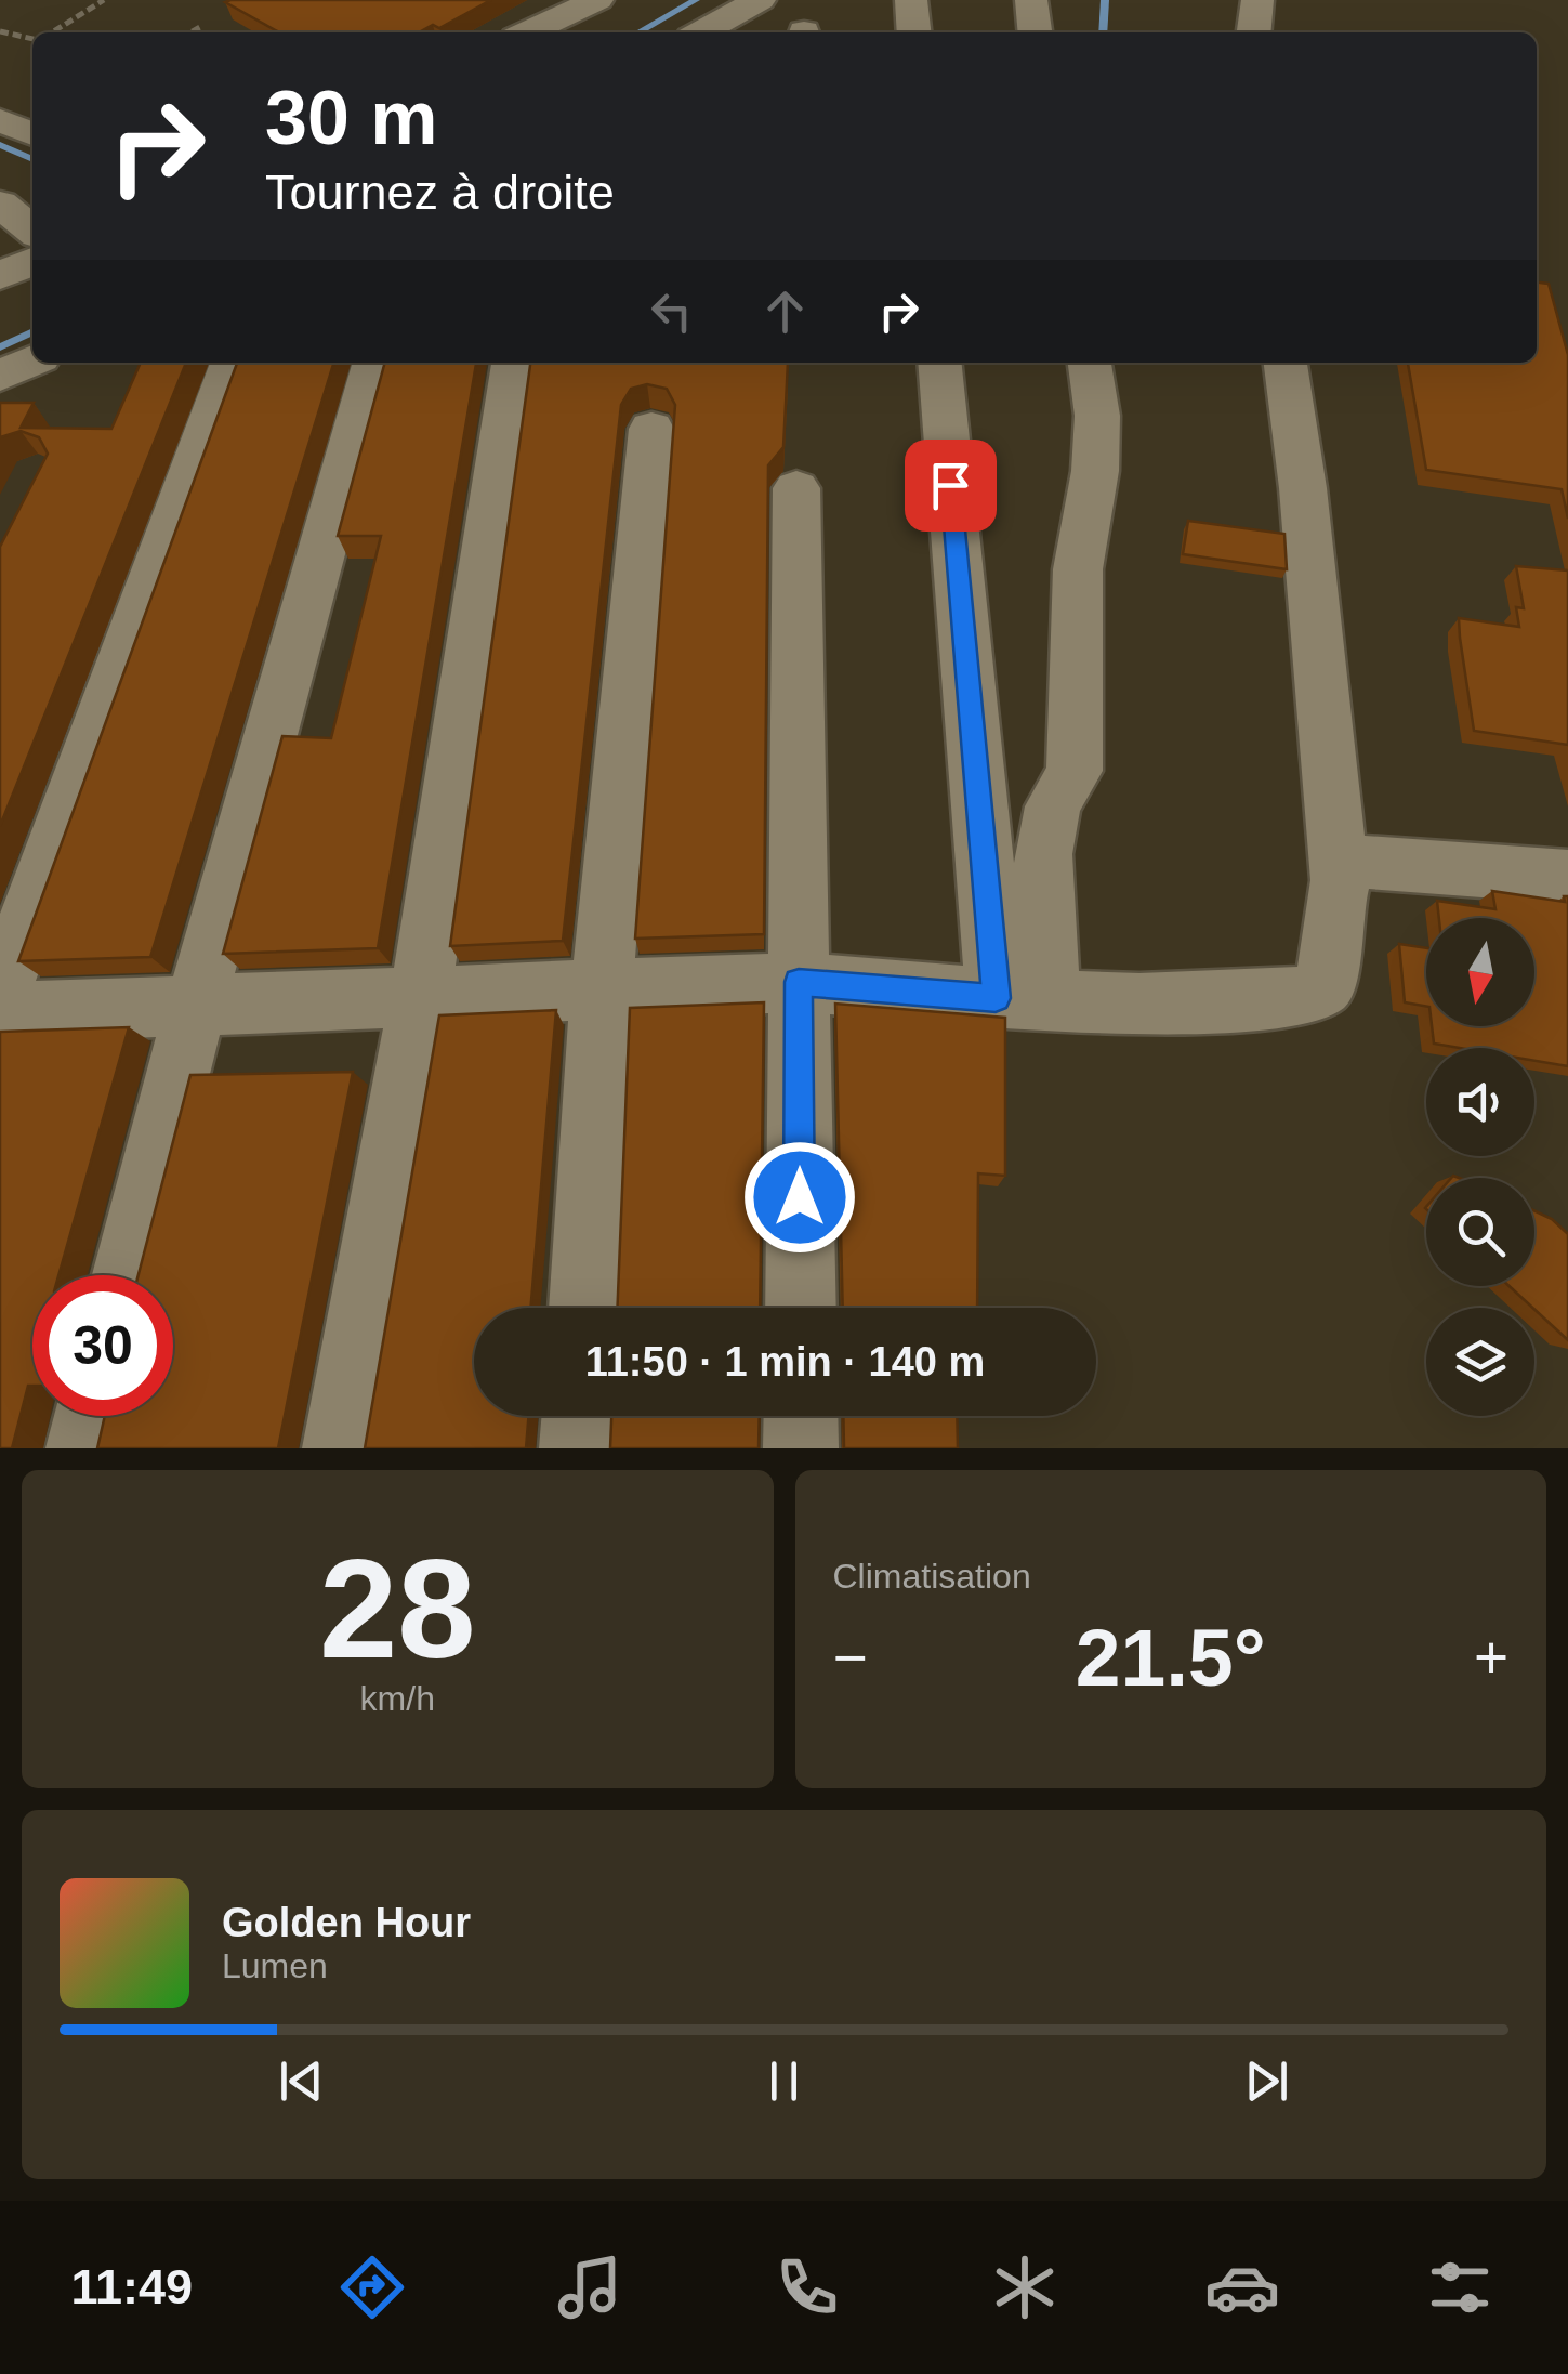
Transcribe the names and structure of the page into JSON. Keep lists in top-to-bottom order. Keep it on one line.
{"north":"bottom","page":{"turn":["30 m","Tournez à droite"],"limit":"30","trip":"11:50 · 1 min · 140 m","tile":[["28","km/h"],"Climatisation"],"heat":["−","21.5°","+"],"song":["Golden Hour","Lumen"],"tabs":"11:49"}}
